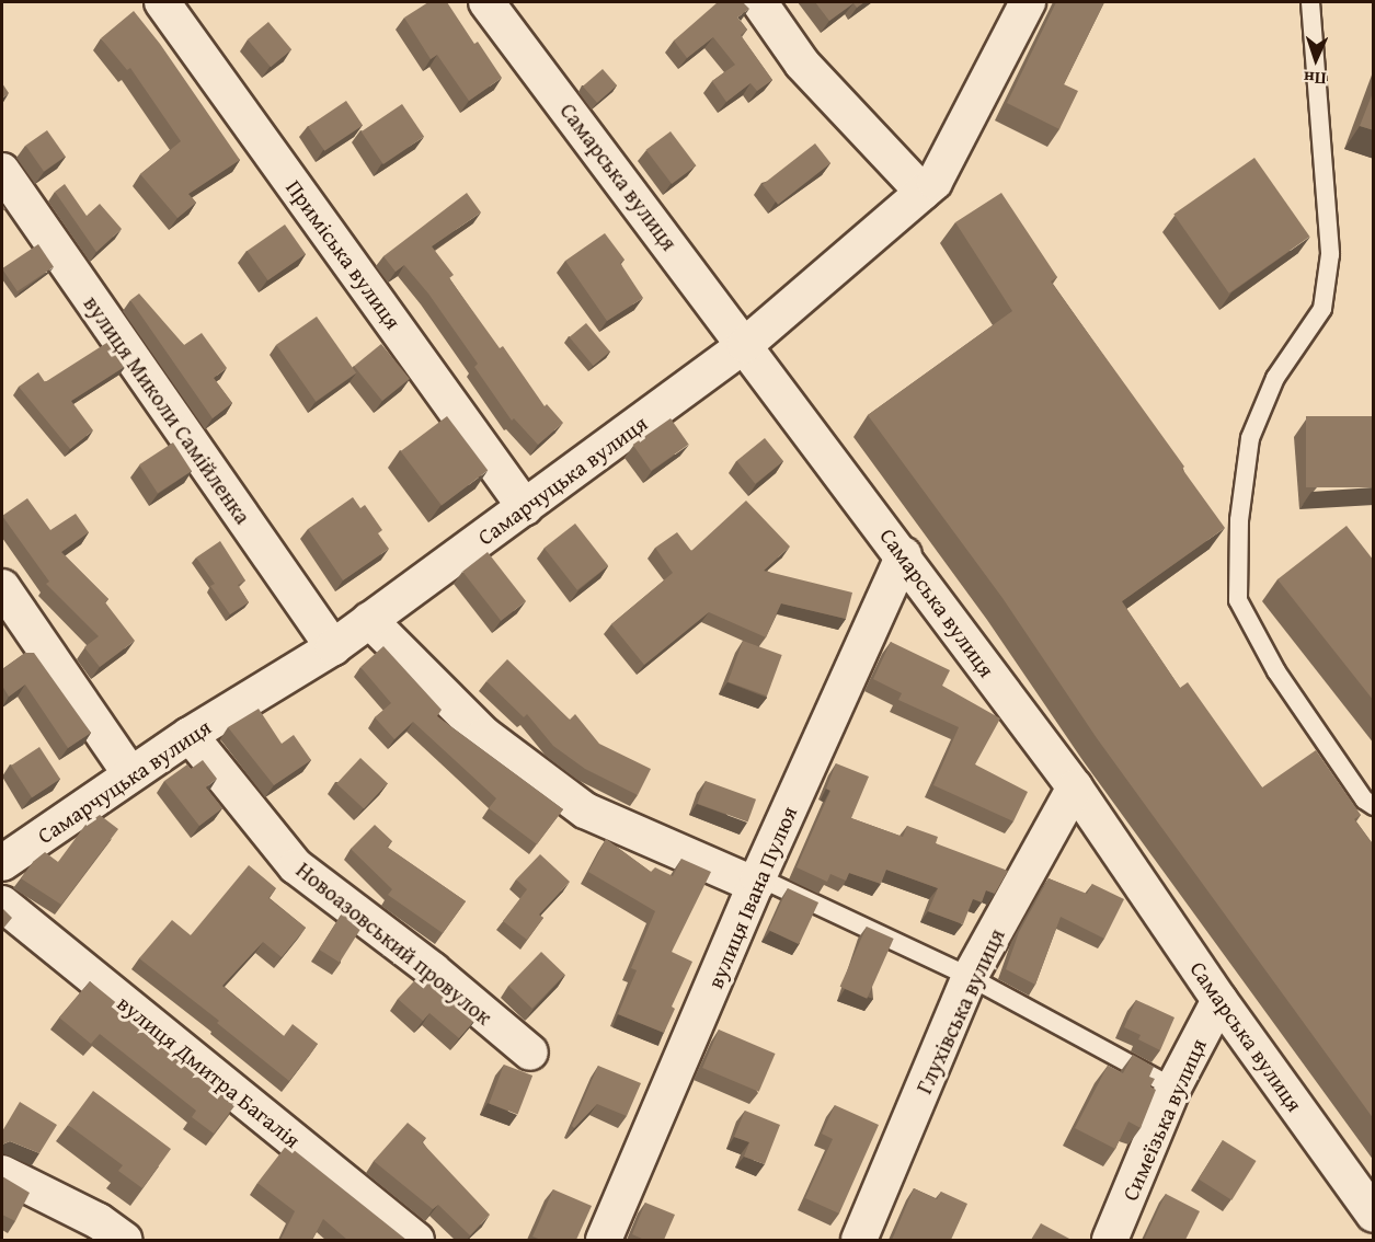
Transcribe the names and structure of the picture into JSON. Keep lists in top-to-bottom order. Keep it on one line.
{"streets":{"street":["Самарська вулиця","Приміська вулиця","вулиця Миколи Самійленка","Самарчуцька вулиця","вулиця Івана Пулюя","Новоазовський провулок","Глухівська вулиця","вулиця Дмитра Багалія","Симеїзька вулиця"]},"crossings":[["Самарська вулиця","Самарчуцька вулиця"],["Самарська вулиця","вулиця Івана Пулюя"],["Самарська вулиця","Глухівська вулиця"],["Самарська вулиця","Симеїзька вулиця"],["Приміська вулиця","Самарчуцька вулиця"],["вулиця Миколи Самійленка","Самарчуцька вулиця"],["Самарчуцька вулиця","Новоазовський провулок"]],"north":"bottom"}
